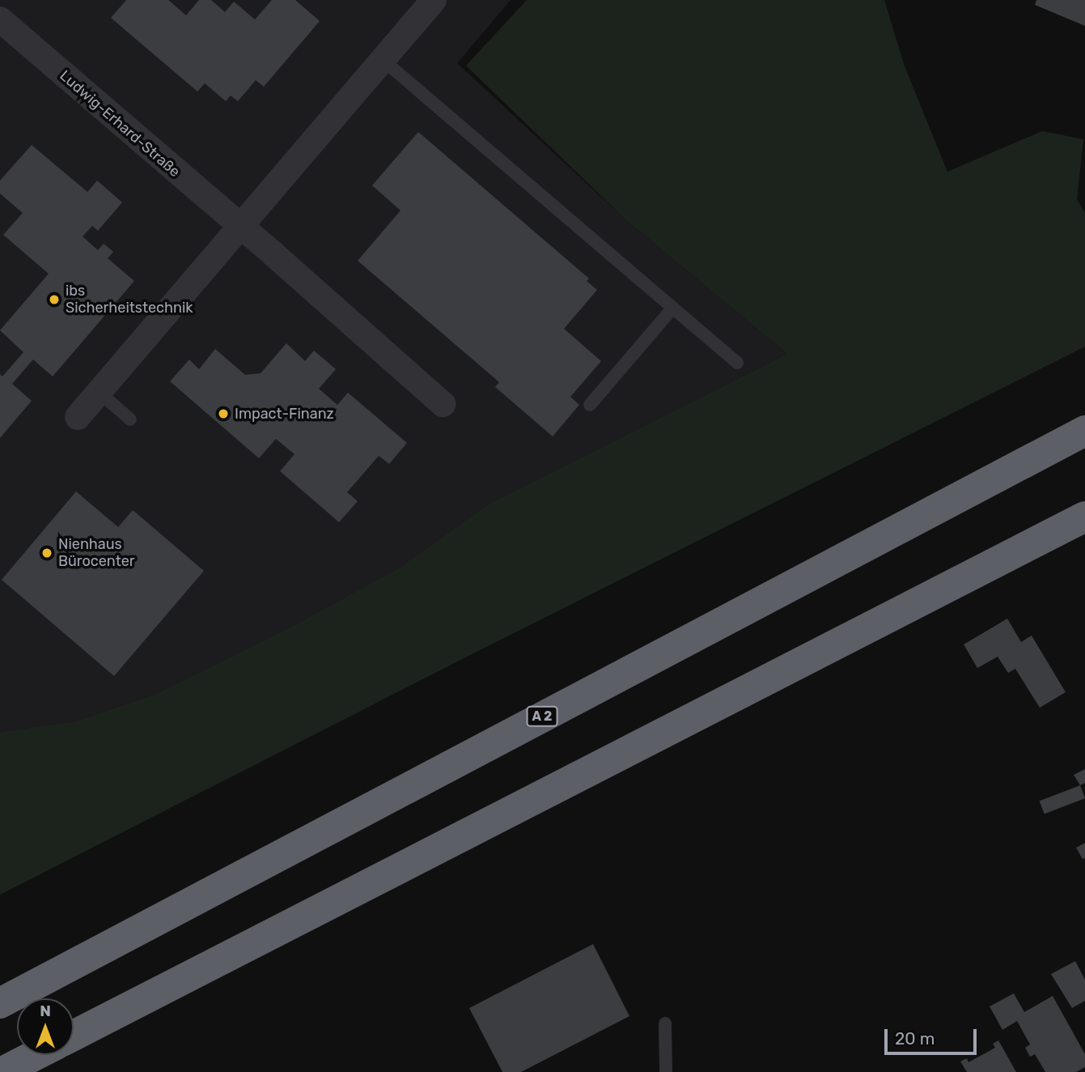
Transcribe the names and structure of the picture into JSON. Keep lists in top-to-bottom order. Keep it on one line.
{"streets":{"highway":["A 2"],"street":["Ludwig-Erhard-Straße"]},"places":["ibs Sicherheitstechnik","Impact-Finanz","Nienhaus Bürocenter"],"scale_bar":"20 m","north":"top"}
